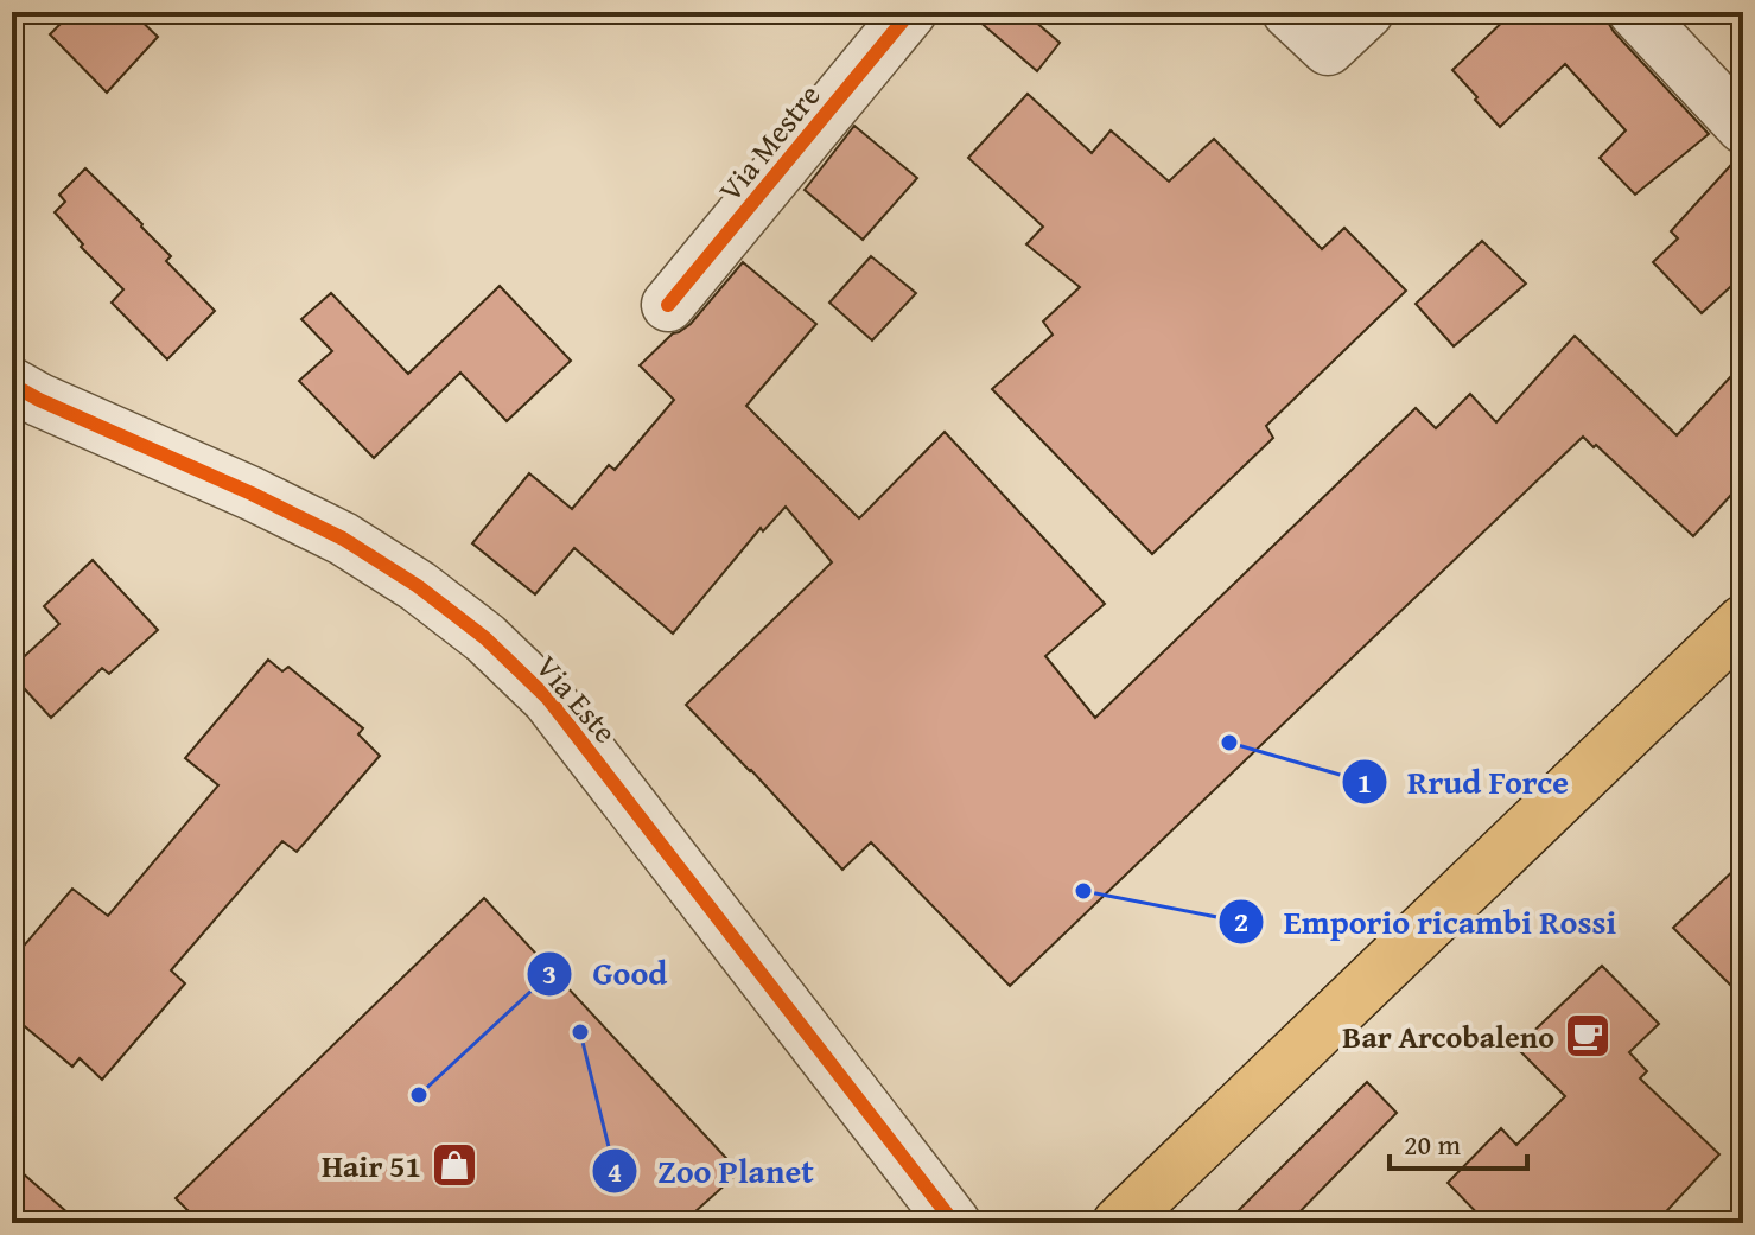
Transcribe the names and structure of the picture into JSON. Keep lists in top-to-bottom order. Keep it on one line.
{"streets":{"street":["Via Mestre","Via Este"]},"places":{"other":["Rrud Force","Emporio ricambi Rossi","Zoo Planet","Good"],"cafe":["Bar Arcobaleno"],"shop":["Hair 51"]},"scale_bar":"20 m"}
